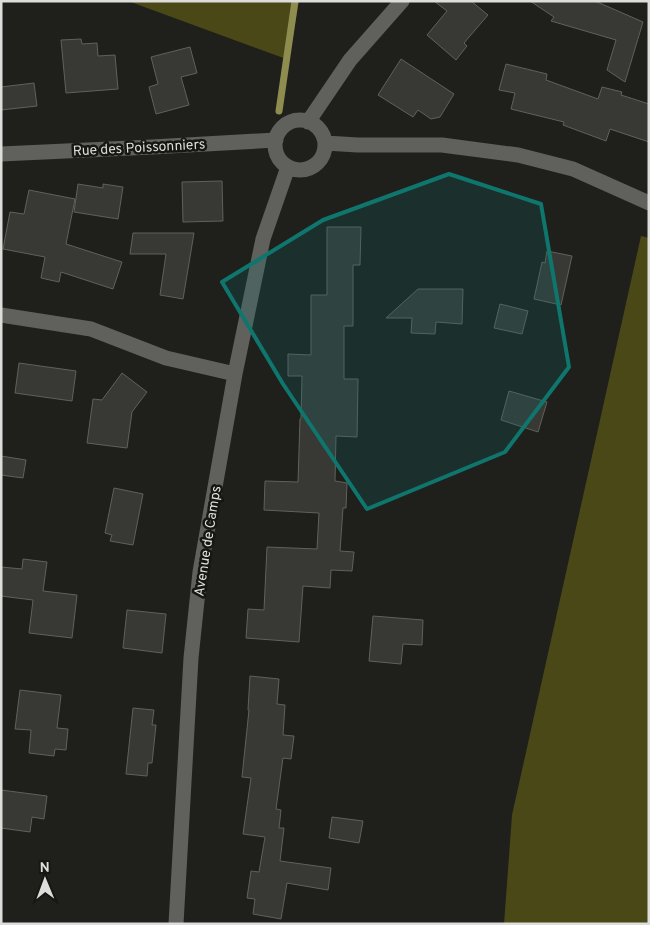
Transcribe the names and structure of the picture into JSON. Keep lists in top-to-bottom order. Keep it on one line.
{"streets":{"street":["Rue des Poissonniers","Avenue de Camps"]},"crossings":[["Rue des Poissonniers","Avenue de Camps"]],"north":"top"}
